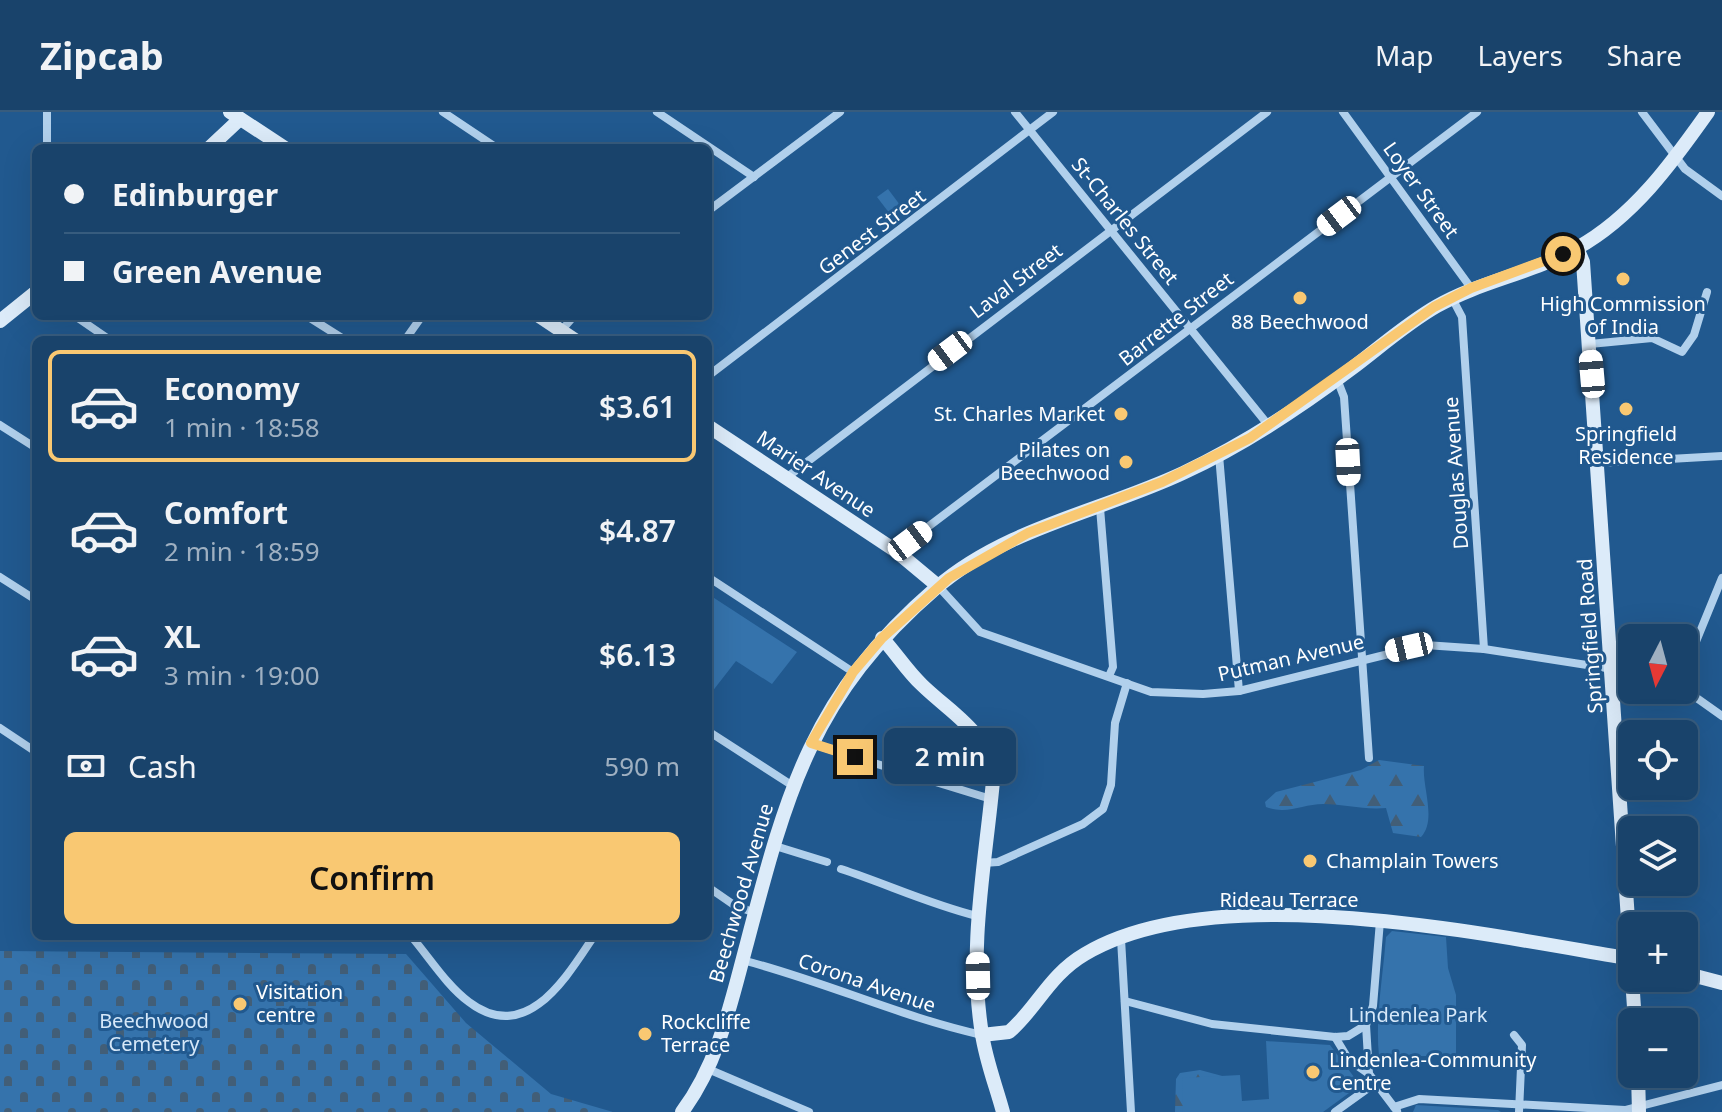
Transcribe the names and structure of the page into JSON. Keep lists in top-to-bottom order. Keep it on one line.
{"streets":{"street":["Loyer Street","St-Charles Street","Genest Street","Laval Street","Barrette Street","Douglas Avenue","Marier Avenue","Springfield Road","Putman Avenue","Beechwood Avenue","Rideau Terrace","Corona Avenue"]},"crossings":[["Loyer Street","Barrette Street"],["Loyer Street","Beechwood Avenue"],["St-Charles Street","Genest Street"],["St-Charles Street","Laval Street"],["St-Charles Street","Barrette Street"],["St-Charles Street","Beechwood Avenue"],["Laval Street","Marier Avenue"],["Barrette Street","Marier Avenue"],["Douglas Avenue","Putman Avenue"],["Douglas Avenue","Beechwood Avenue"],["Marier Avenue","Putman Avenue"],["Marier Avenue","Beechwood Avenue"],["Springfield Road","Putman Avenue"],["Springfield Road","Beechwood Avenue"],["Putman Avenue","Beechwood Avenue"],["Beechwood Avenue","Corona Avenue"],["Rideau Terrace","Corona Avenue"]],"parks":["Lindenlea Park","Beechwood Cemetery"],"places":["High Commission of India","88 Beechwood","Springfield Residence","St. Charles Market","Pilates on Beechwood","Champlain Towers","Visitation centre","Rockcliffe Terrace","Lindenlea-Community Centre"],"north":"bottom","page":{"header":"Zipcab","nav":["Map","Layers","Share"],"banner":["Edinburger","Green Avenue"],"list":[{"name":"Economy","note":"1 min · 18:58","value":"$3.61"},{"name":"Comfort","note":"2 min · 18:59","value":"$4.87"},{"name":"XL","note":"3 min · 19:00","value":"$6.13"}],"map_buttons":["+","−"],"pay":["Cash","590 m"],"bubble":"2 min","buttons":"Confirm"}}
